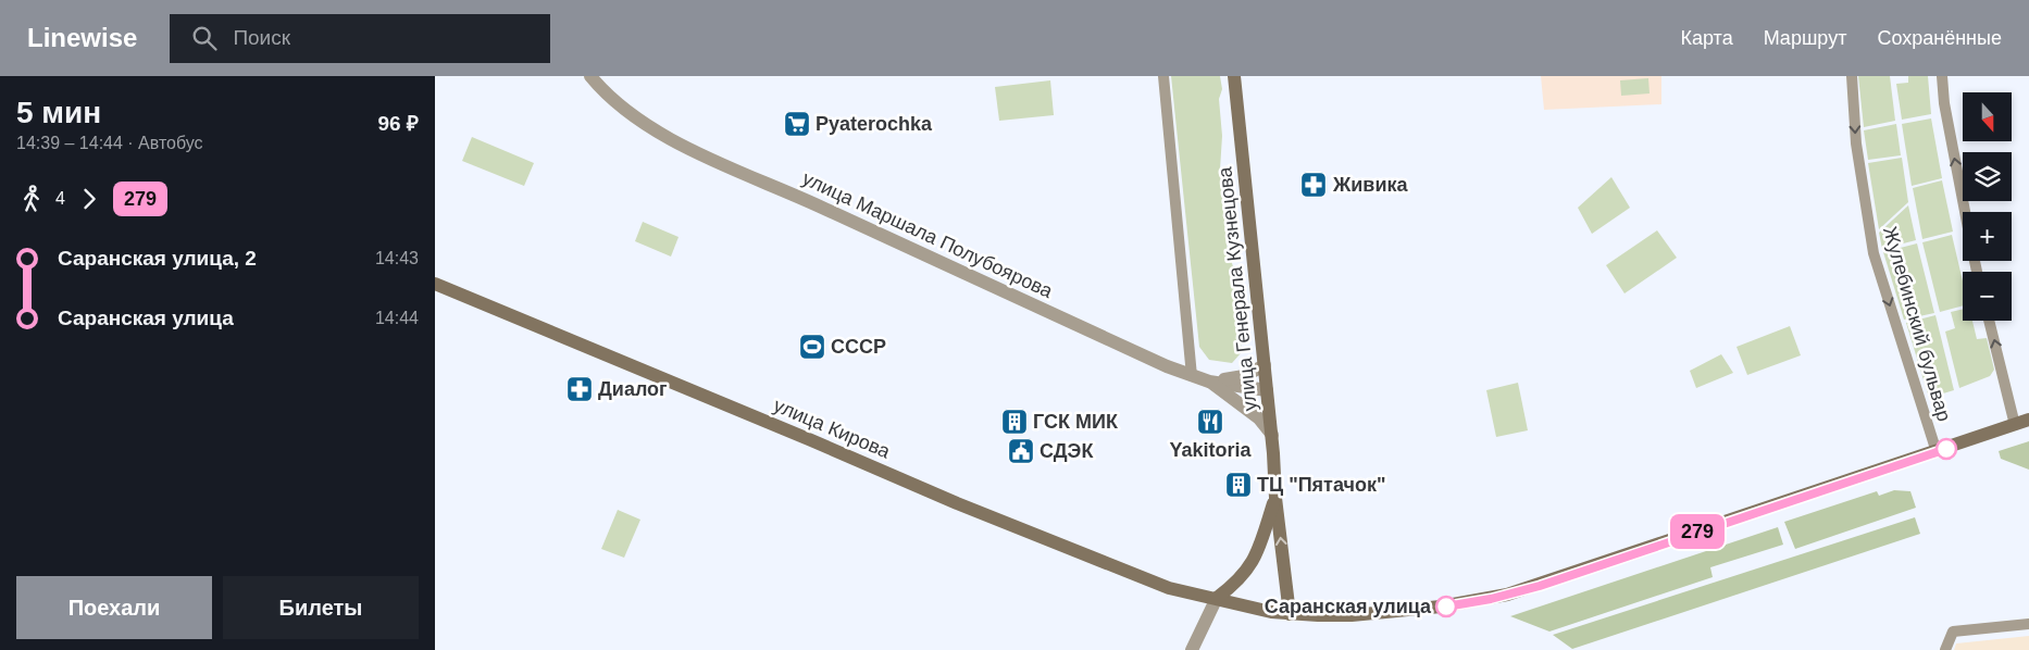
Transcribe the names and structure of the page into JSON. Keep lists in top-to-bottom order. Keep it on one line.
{"streets":{"main road":["улица Генерала Кузнецова","улица Кирова"],"street":["улица Маршала Полубоярова","Жулебинский бульвар"]},"crossings":[["улица Маршала Полубоярова","улица Генерала Кузнецова"],["улица Генерала Кузнецова","улица Кирова"]],"places":{"supermarket":["Pyaterochka"],"pharmacy":["Живика","Диалог"],"sports":["СССР"],"building":["ГСК МИК","ТЦ \"Пятачок\""],"restaurant":["Yakitoria"],"public building":["СДЭК"],"other":["Саранская улица"]},"lines":["bus line 279"],"north":"bottom","page":{"header":"Linewise","search":"Поиск","nav":["Карта","Маршрут","Сохранённые"],"heading":["5 мин","14:39 – 14:44 · Автобус","96 ₽"],"on_map":"279","map_buttons":["+","−"],"legs":["4","279"],"list":[{"name":"Саранская улица, 2","value":"14:43"},{"name":"Саранская улица","value":"14:44"}],"buttons":["Поехали","Билеты"]}}
